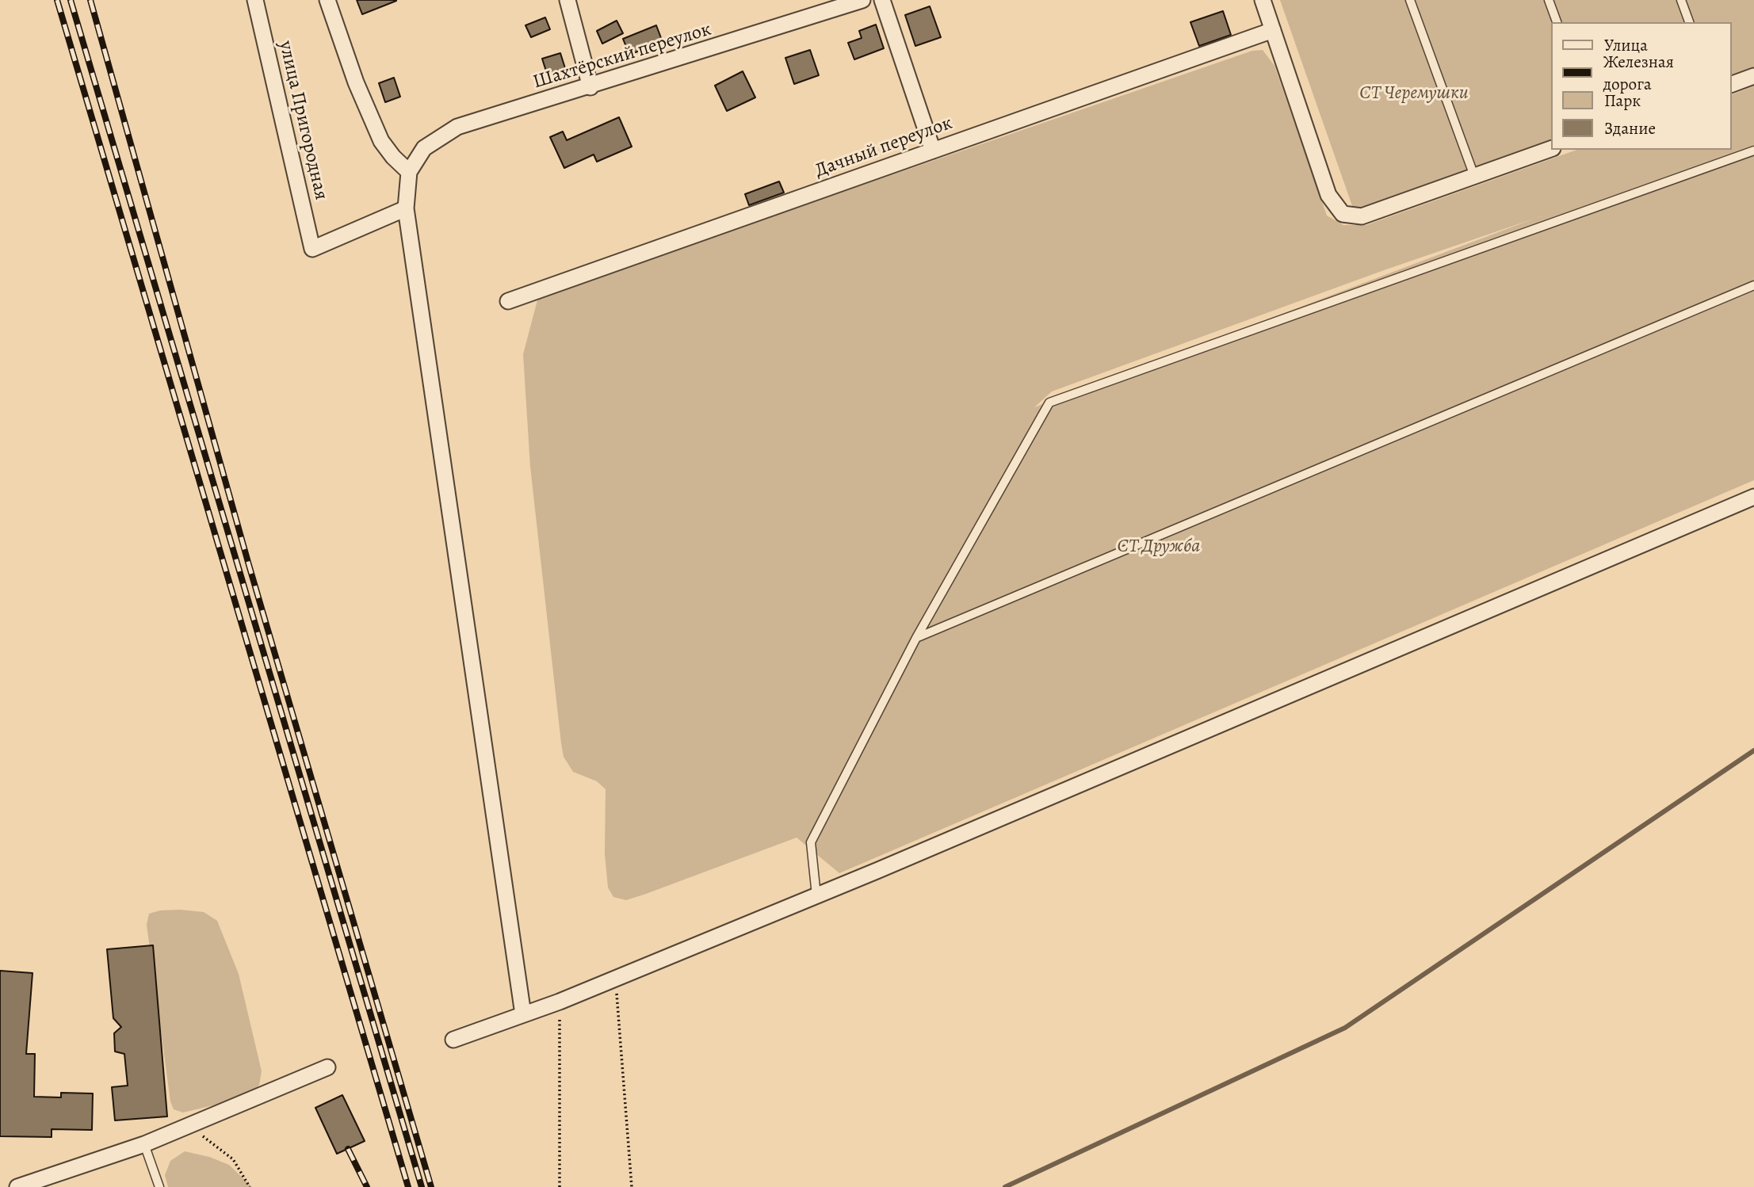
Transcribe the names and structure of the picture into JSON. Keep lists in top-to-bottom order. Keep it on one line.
{"streets":{"street":["Шахтёрский переулок","улица Пригородная","Дачный переулок"]},"parks":["СТ Черемушки","СТ Дружба"],"legend":["Улица","Железная дорога","Парк","Здание"]}
